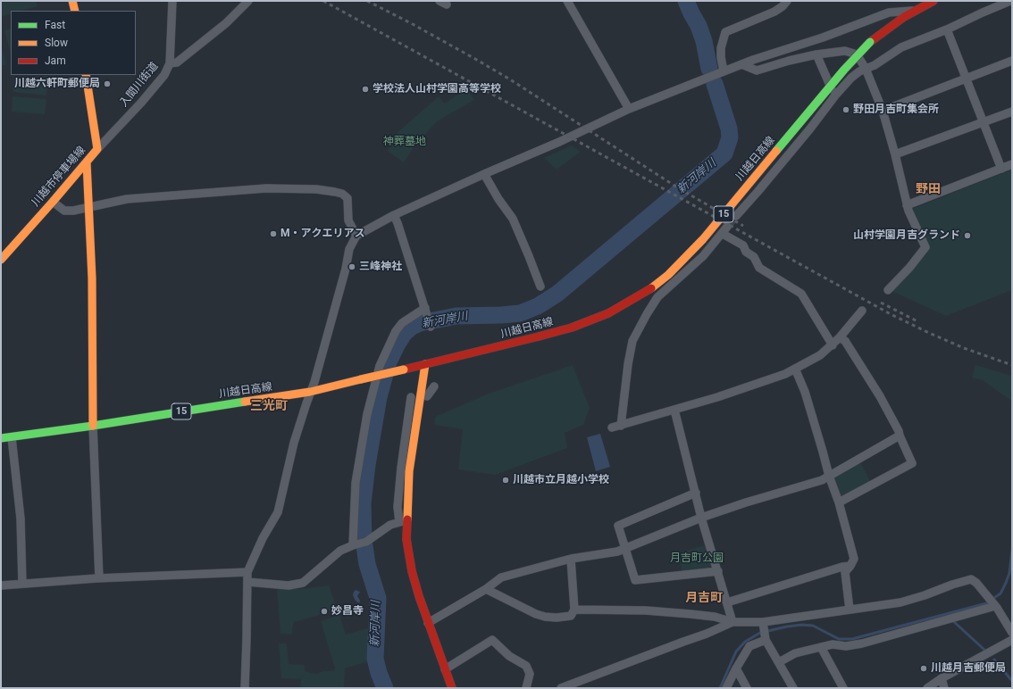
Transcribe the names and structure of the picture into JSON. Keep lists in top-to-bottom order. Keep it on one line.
{"streets":{"main road":["川越日高線","川越市停車場線","15"],"street":["入間川街道"]},"crossings":[["入間川街道","川越市停車場線"]],"districts":["野田","三光町","月吉町"],"water":["新河岸川"],"parks":["神葬墓地","月吉町公園"],"places":["川越六軒町郵便局","学校法人山村学園高等学校","野田月吉町集会所","M・アクエリアス","山村学園月吉グランド","三峰神社","川越市立月越小学校","妙昌寺","川越月吉郵便局"],"legend":["Fast","Slow","Jam"]}
